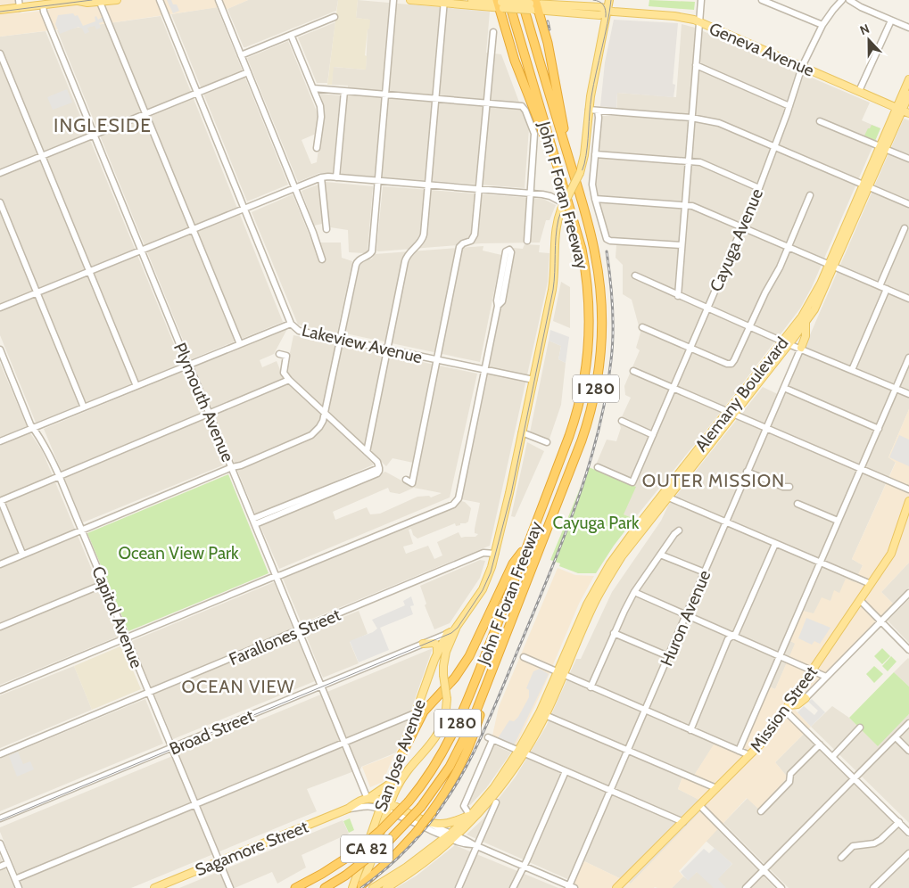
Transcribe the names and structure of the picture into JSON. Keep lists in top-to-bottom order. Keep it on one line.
{"streets":{"highway":["John F Foran Freeway","I 280"],"main road":["Geneva Avenue","Alemany Boulevard","Mission Street","San Jose Avenue","Sagamore Street","CA 82"],"street":["Cayuga Avenue","Lakeview Avenue","Plymouth Avenue","Capitol Avenue","Huron Avenue","Farallones Street","Broad Street"]},"crossings":[["Geneva Avenue","John F Foran Freeway"],["Geneva Avenue","Cayuga Avenue"],["Geneva Avenue","Alemany Boulevard"],["Geneva Avenue","San Jose Avenue"],["Lakeview Avenue","Plymouth Avenue"],["Lakeview Avenue","Capitol Avenue"],["Lakeview Avenue","San Jose Avenue"],["Plymouth Avenue","Farallones Street"],["Plymouth Avenue","Broad Street"],["Plymouth Avenue","Sagamore Street"],["Capitol Avenue","Farallones Street"],["Capitol Avenue","Broad Street"],["Capitol Avenue","Sagamore Street"],["Farallones Street","San Jose Avenue"],["Broad Street","San Jose Avenue"],["San Jose Avenue","Sagamore Street"]],"districts":["INGLESIDE","OUTER MISSION","OCEAN VIEW"],"parks":["Cayuga Park","Ocean View Park"],"north":"top"}
